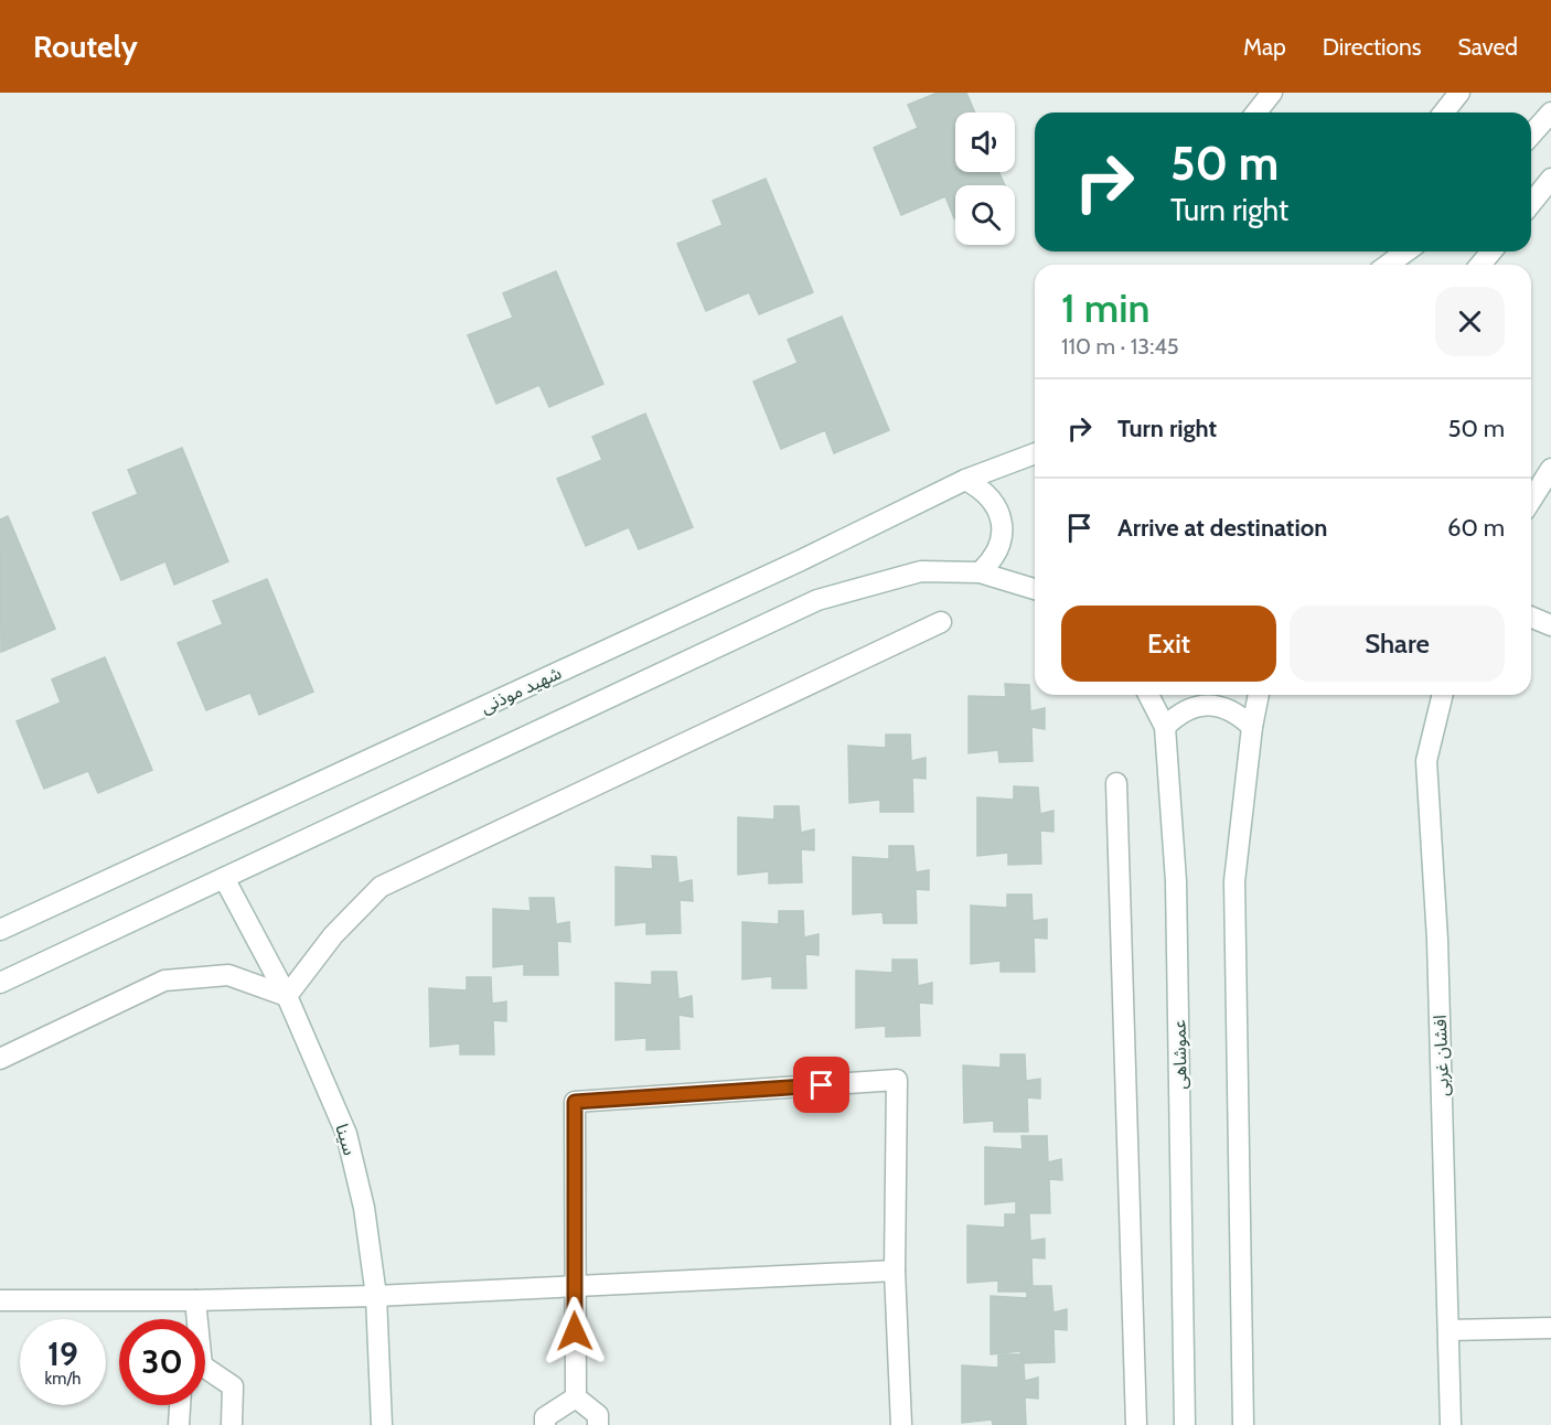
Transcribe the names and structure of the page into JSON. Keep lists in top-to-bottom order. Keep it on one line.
{"streets":{"street":["شهید موذنی","عموشاهی","افشان غربی","سینا"]},"page":{"header":"Routely","nav":["Map","Directions","Saved"],"turn":["50 m","Turn right"],"heading":["1 min","110 m · 13:45"],"list":[{"name":"Turn right","value":"50 m"},{"name":"Arrive at destination","value":"60 m"}],"buttons":["Exit","Share"],"speed":"19 km/h","limit":"30"}}
